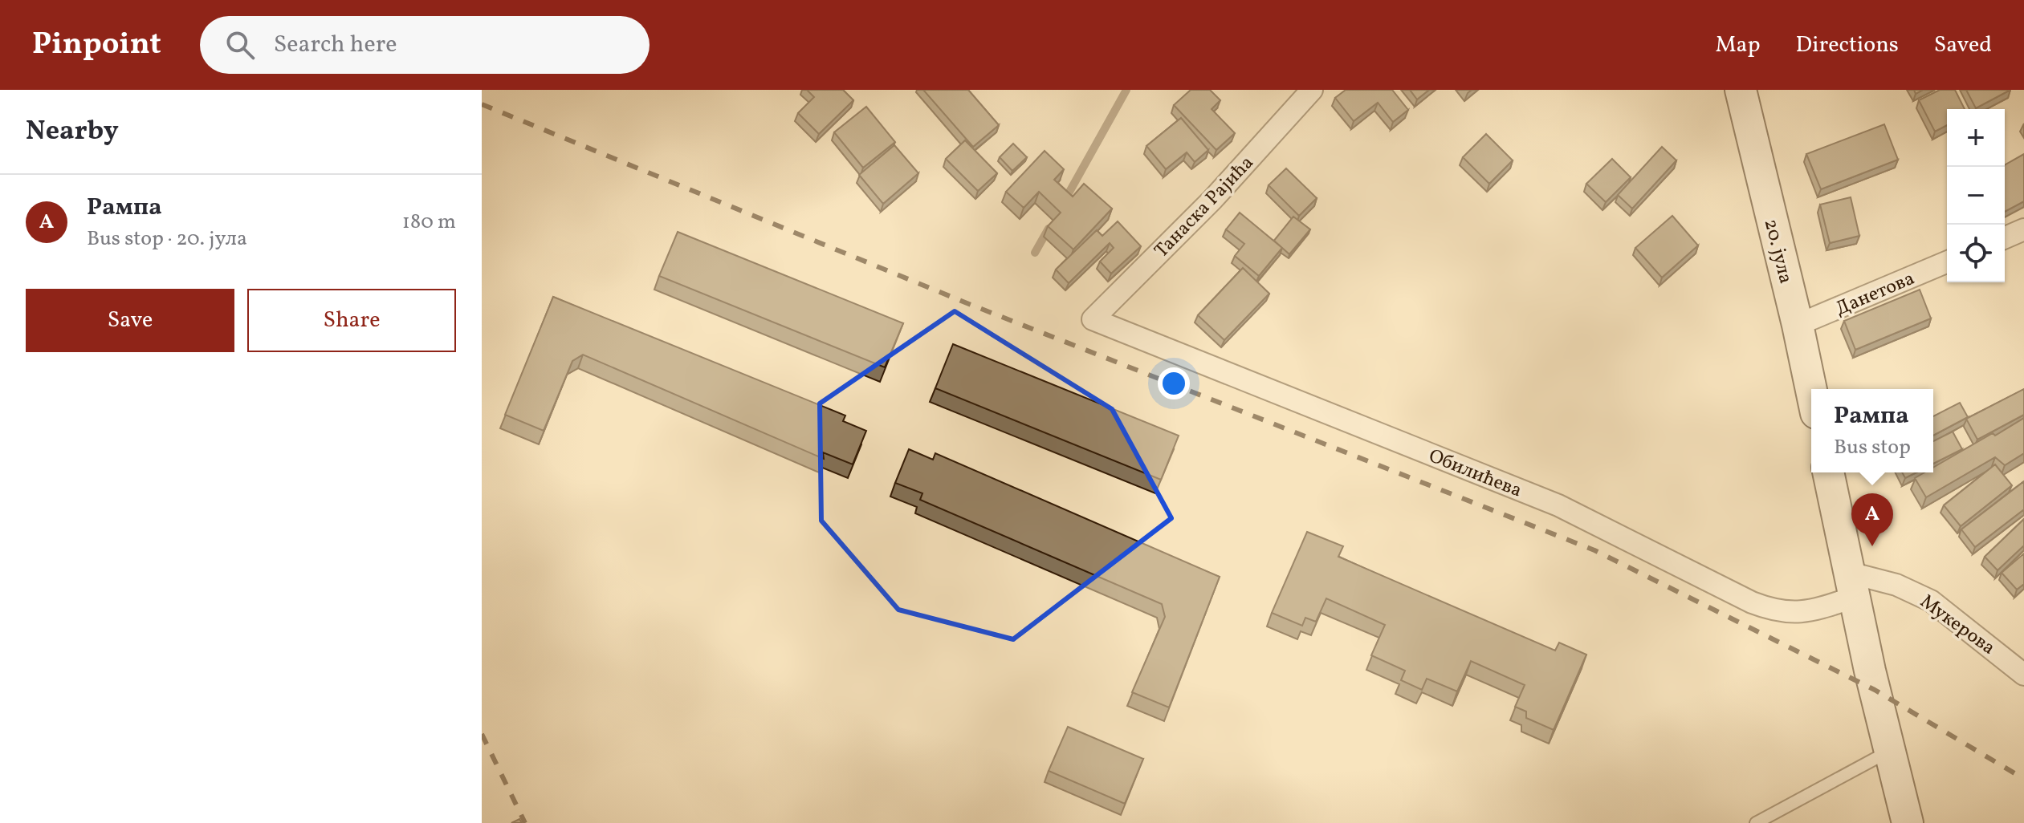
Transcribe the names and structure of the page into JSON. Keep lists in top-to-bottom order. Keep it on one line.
{"streets":{"main road":["20. јула"],"street":["Танаска Рајића","Данетова","Обилићева","Мукерова"]},"crossings":[["Танаска Рајића","Обилићева"],["20. јула","Данетова"],["Обилићева","Мукерова"]],"page":{"header":"Pinpoint","search":"Search here","nav":["Map","Directions","Saved"],"heading":"Nearby","map_buttons":["+","−"],"list":[{"mark":"A","name":"Рампа","note":"Bus stop · 20. јула","value":"180 m"}],"buttons":["Save","Share"],"popup":["Рампа","Bus stop"],"pins":"A"}}
